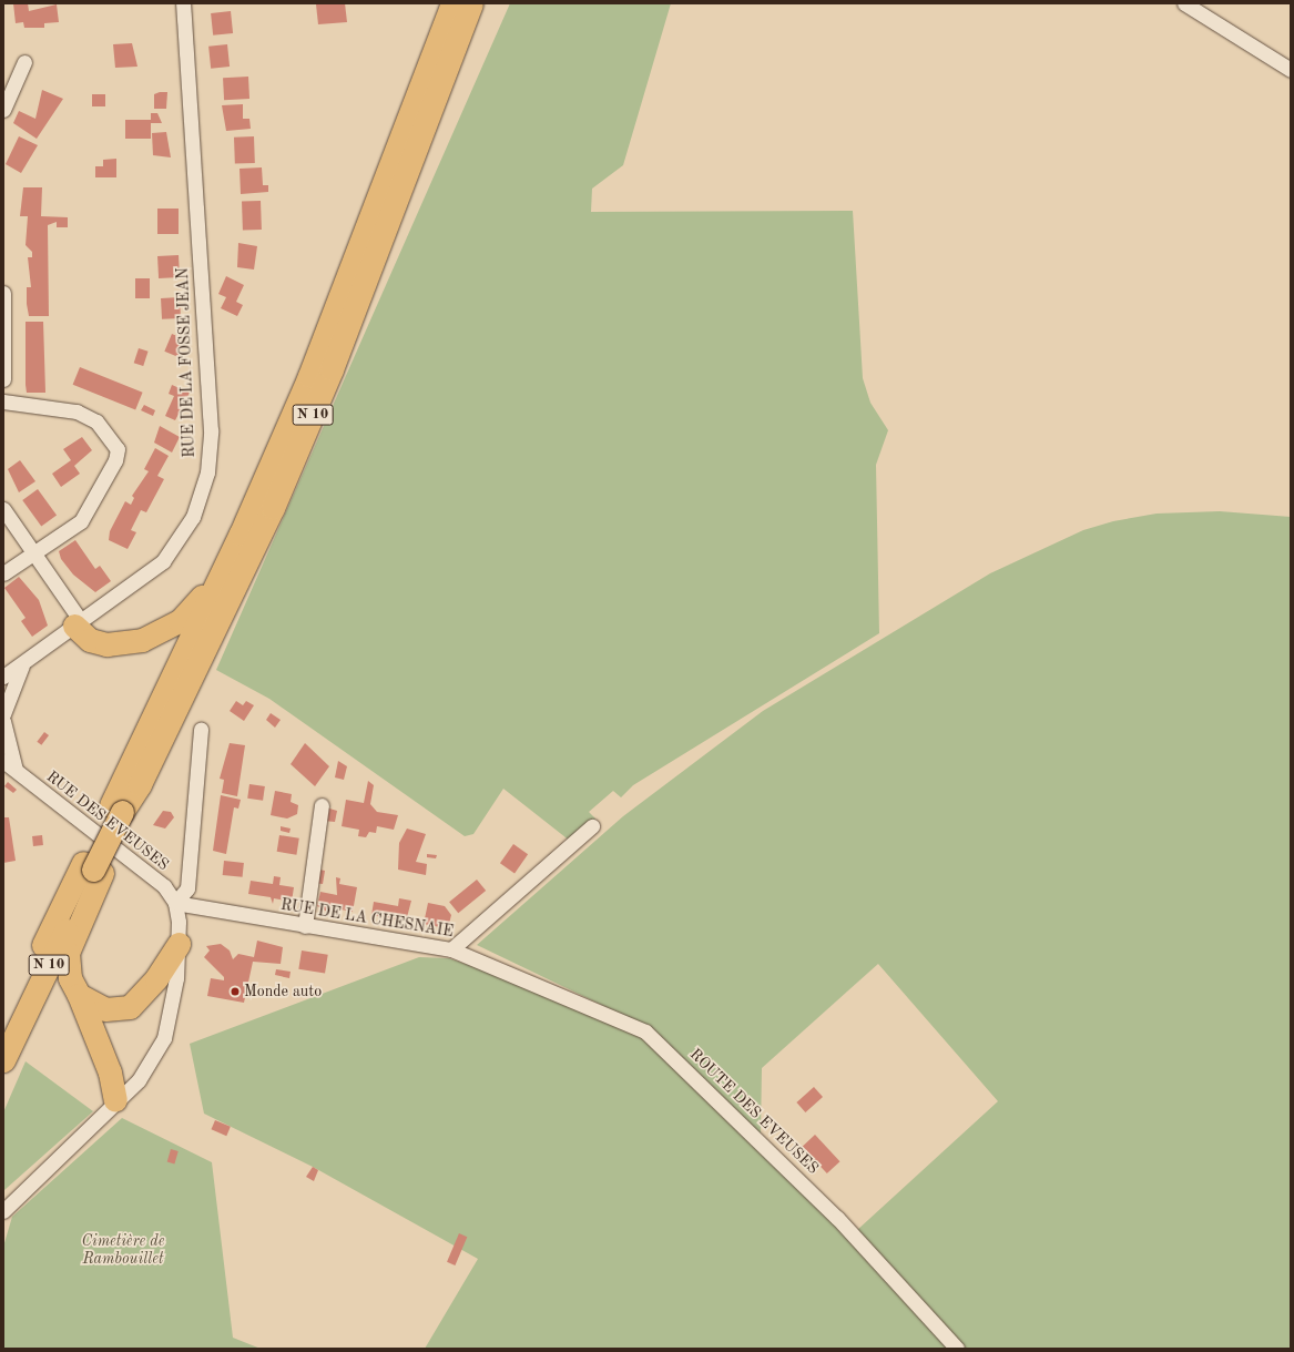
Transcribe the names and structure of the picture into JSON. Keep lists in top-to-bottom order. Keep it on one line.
{"streets":{"main road":["N 10"],"street":["RUE DE LA FOSSE JEAN","RUE DES EVEUSES","RUE DE LA CHESNAIE","ROUTE DES EVEUSES"]},"crossings":[["RUE DES EVEUSES","RUE DE LA CHESNAIE"],["RUE DE LA CHESNAIE","ROUTE DES EVEUSES"]],"parks":["Cimetière de Rambouillet"],"places":["Monde auto"]}
